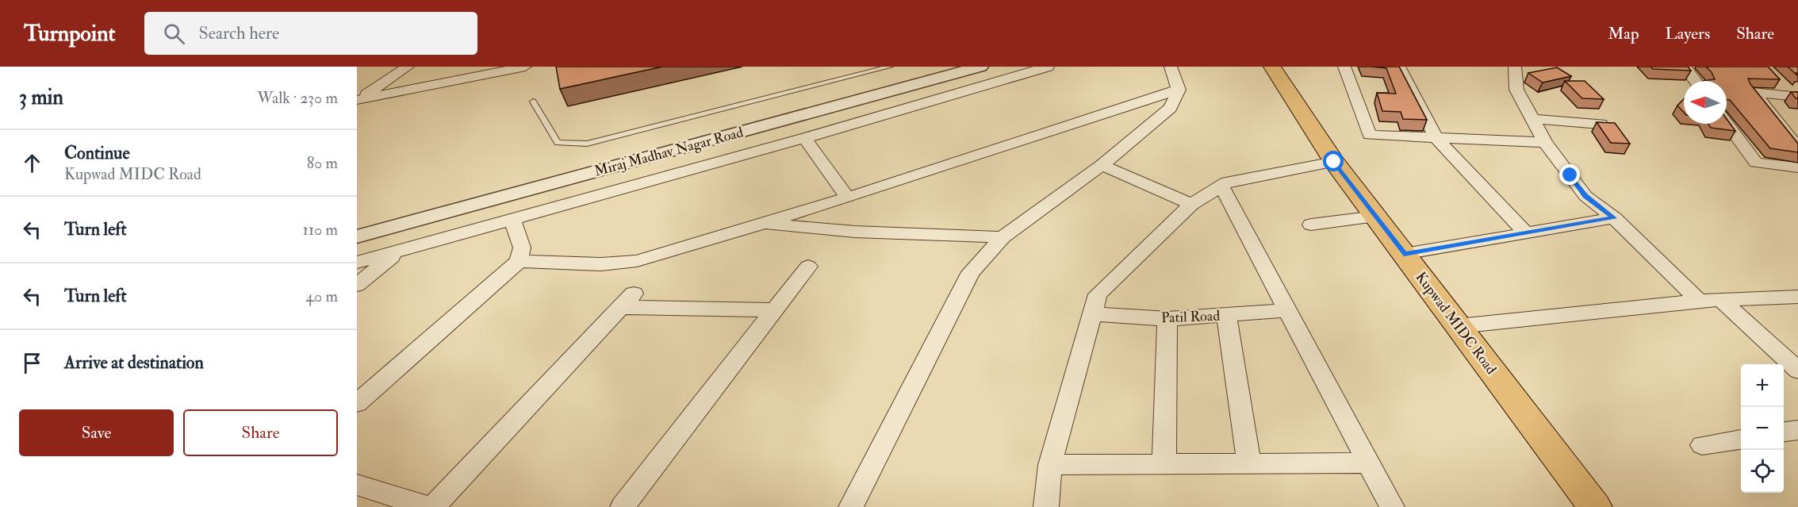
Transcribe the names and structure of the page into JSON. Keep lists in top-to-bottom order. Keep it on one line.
{"streets":{"main road":["Kupwad MIDC Road"],"street":["Miraj Madhav Nagar Road","Patil Road"]},"north":"left","page":{"header":"Turnpoint","search":"Search here","nav":["Map","Layers","Share"],"heading":["3 min","Walk · 230 m"],"list":[["Continue","Kupwad MIDC Road","80 m"],["Turn left","110 m"],["Turn left","40 m"],"Arrive at destination"],"map_buttons":["+","−"],"buttons":["Save","Share"]}}
